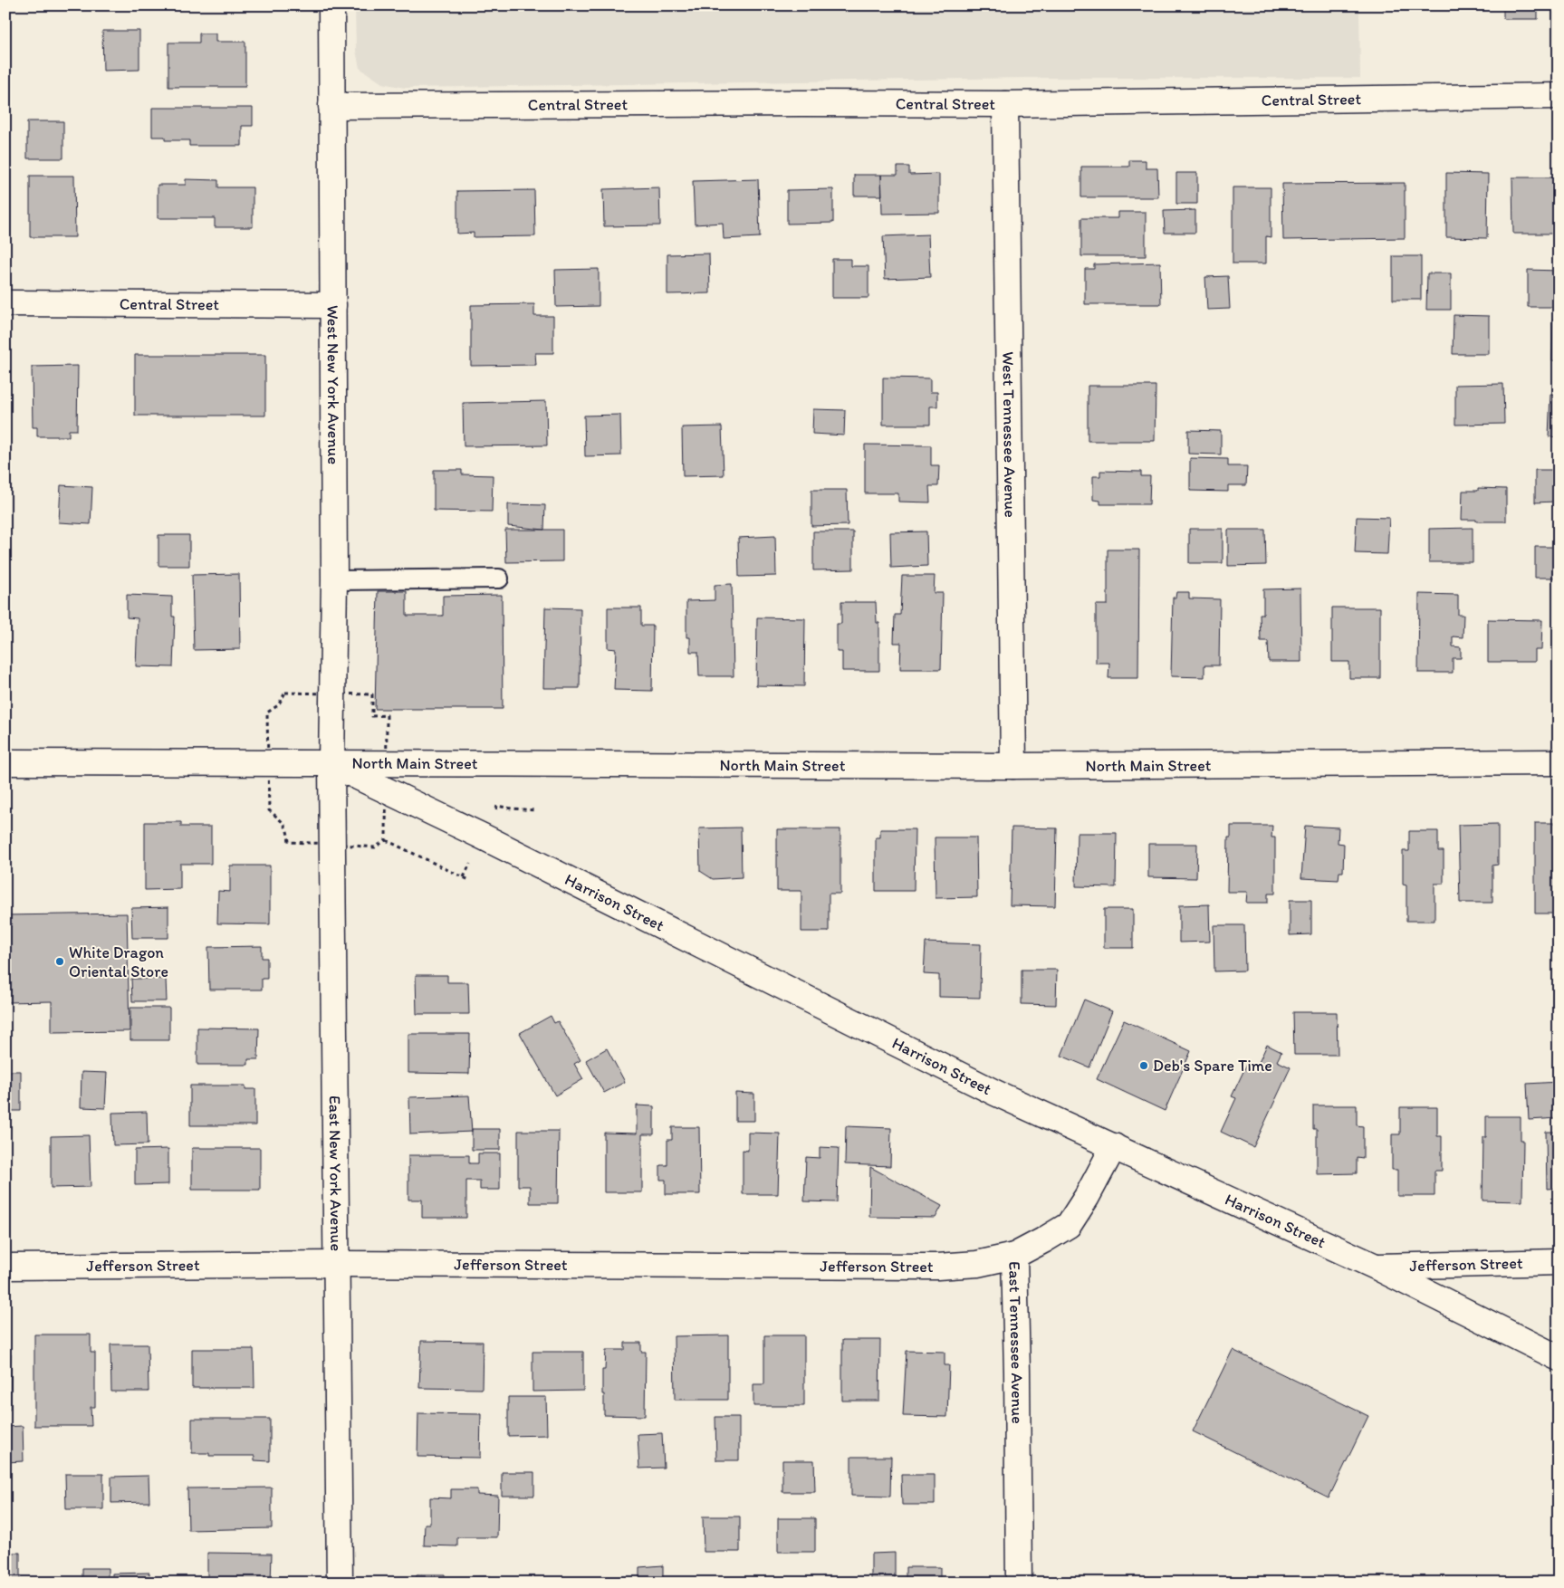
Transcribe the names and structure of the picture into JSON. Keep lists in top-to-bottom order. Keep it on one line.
{"streets":{"street":["Central Street","West New York Avenue","West Tennessee Avenue","North Main Street","Harrison Street","East New York Avenue","Jefferson Street","East Tennessee Avenue"]},"crossings":[["Central Street","West New York Avenue"],["Central Street","West Tennessee Avenue"],["West New York Avenue","North Main Street"],["West New York Avenue","Harrison Street"],["West New York Avenue","East New York Avenue"],["West Tennessee Avenue","North Main Street"],["North Main Street","Harrison Street"],["North Main Street","East New York Avenue"],["Harrison Street","East New York Avenue"],["Harrison Street","Jefferson Street"],["Harrison Street","East Tennessee Avenue"],["East New York Avenue","Jefferson Street"],["Jefferson Street","East Tennessee Avenue"]],"places":["White Dragon Oriental Store","Deb's Spare Time"]}
